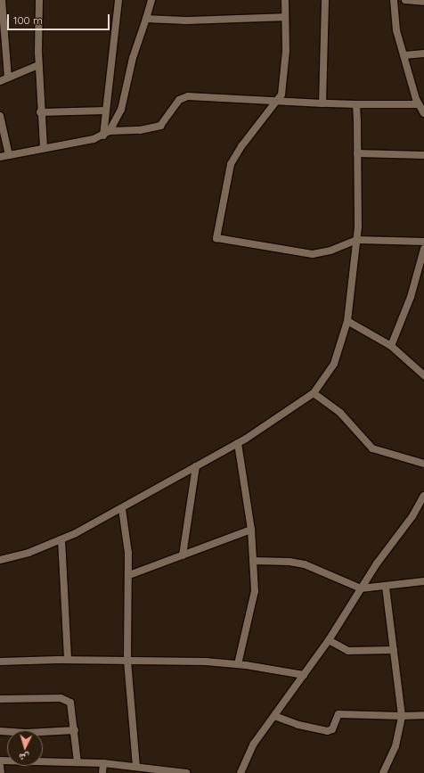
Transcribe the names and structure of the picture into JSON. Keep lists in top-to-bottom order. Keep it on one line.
{"scale_bar":"100 m","north":"bottom"}
